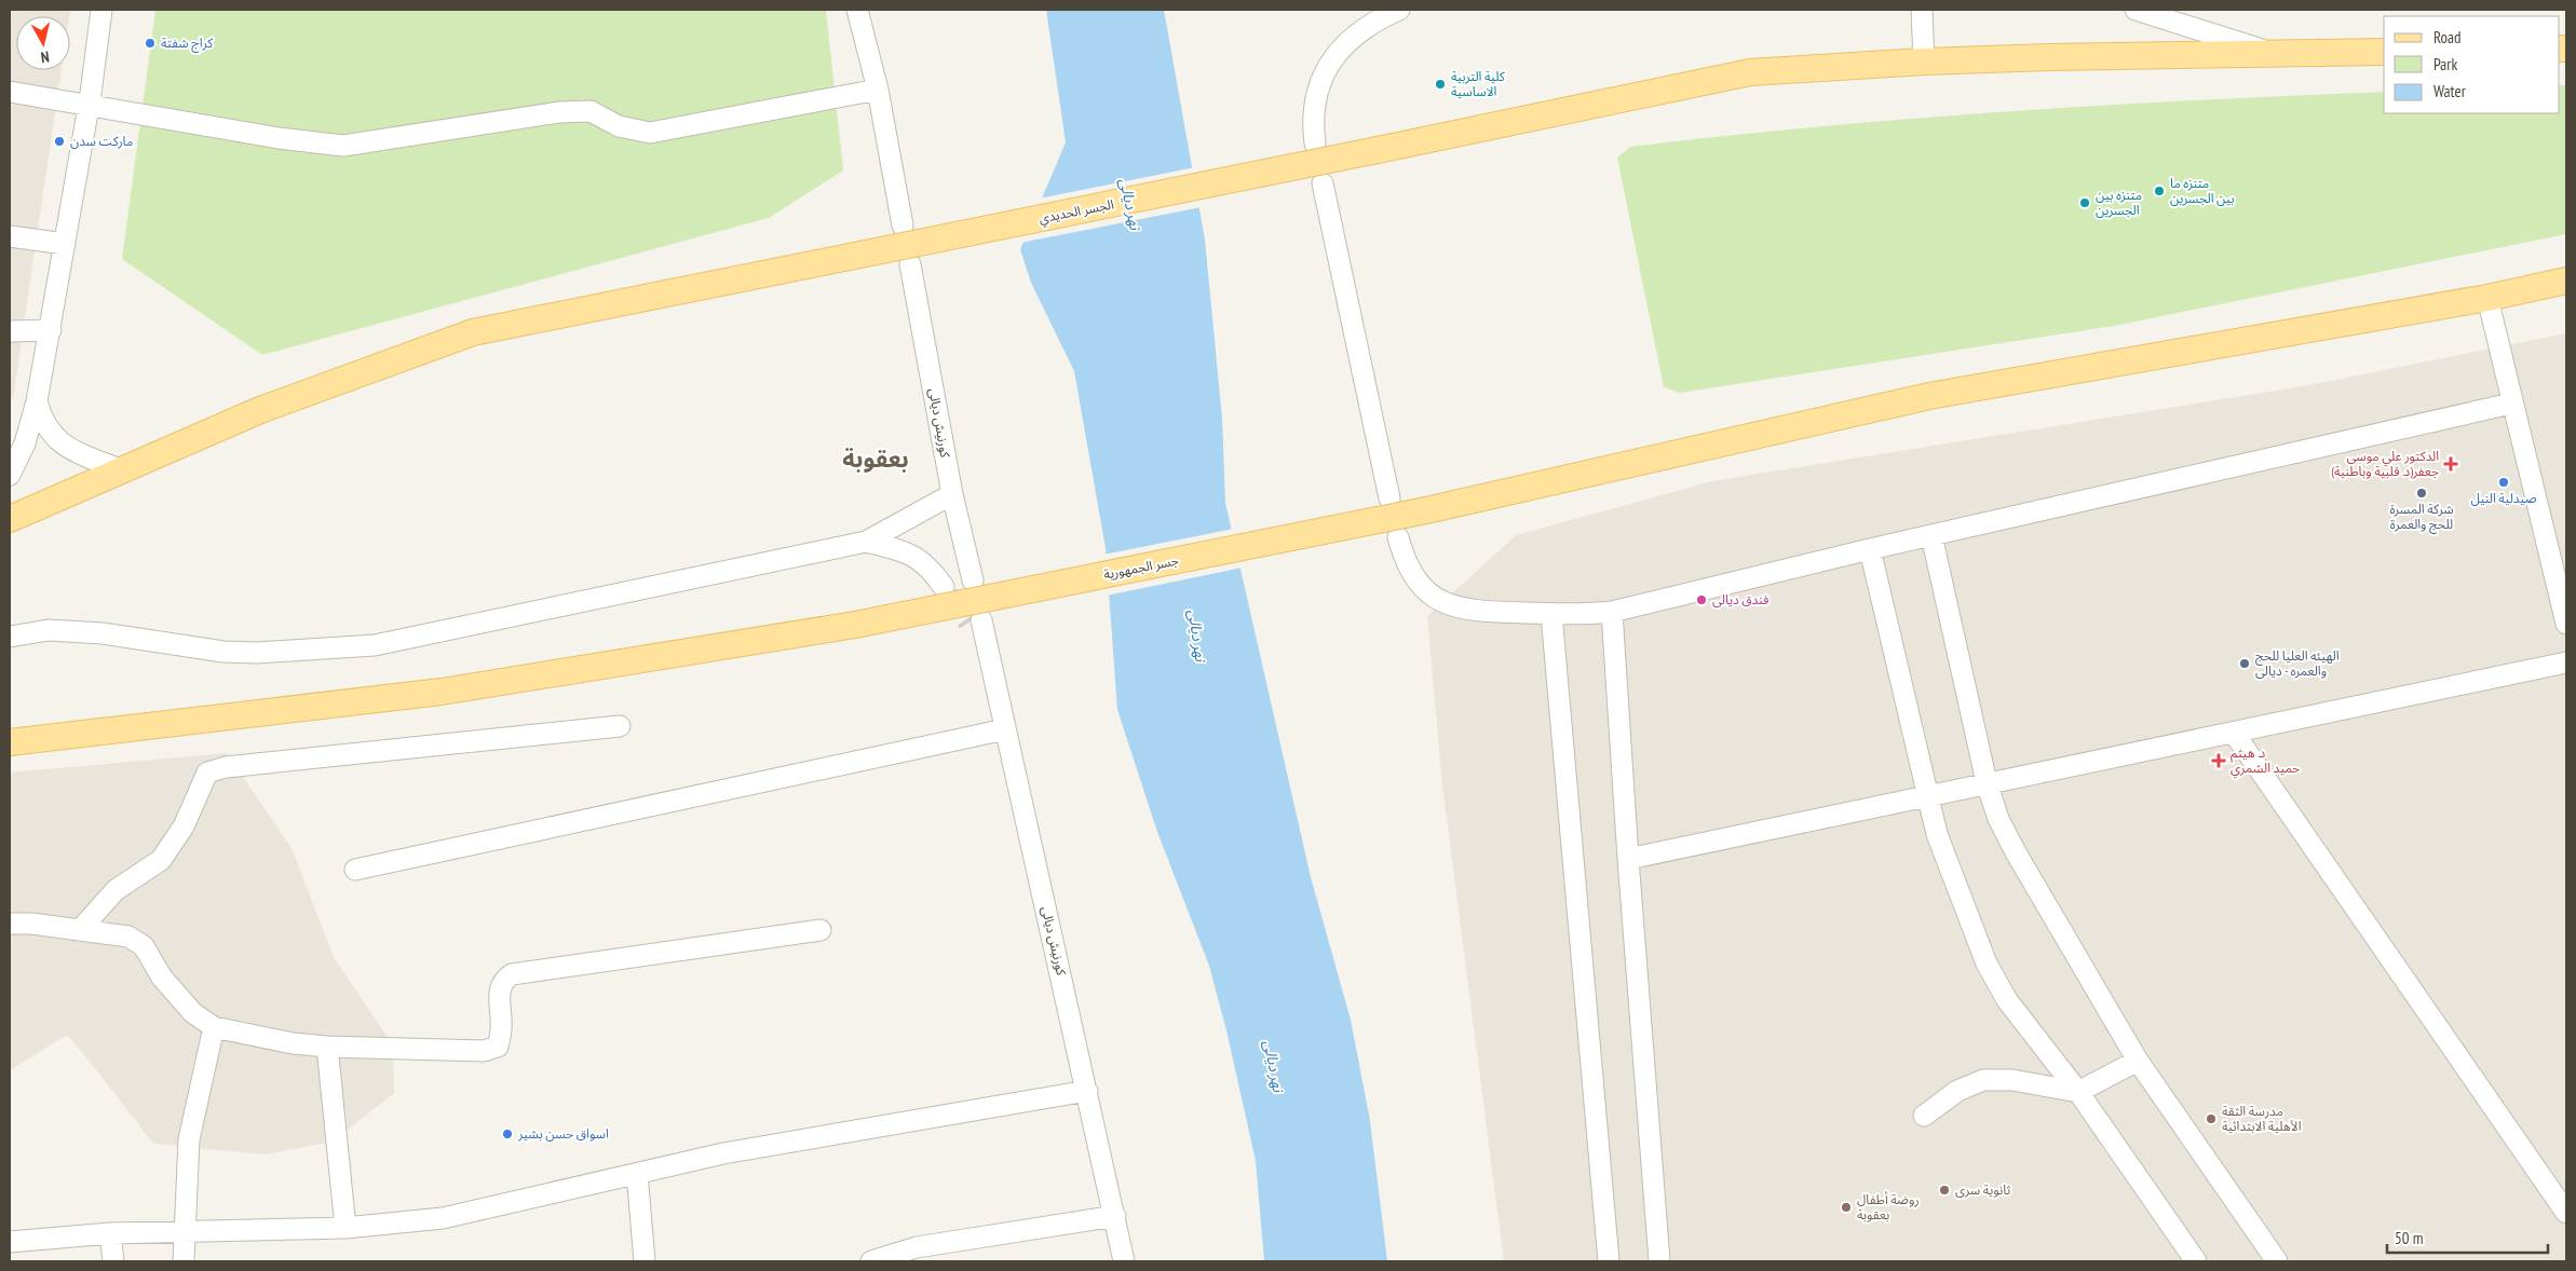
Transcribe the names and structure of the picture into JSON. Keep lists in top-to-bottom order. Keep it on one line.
{"streets":{"main road":["الجسر الحديدي","جسر الجمهورية"],"street":["كورنيش ديالى"]},"districts":["بعقوبة"],"water":["نهر ديالى"],"places":{"other":["كراج شفتة","كلية التربية الاساسية","ماركت سدن","متنزه ما بين الجسرين","متنزه بين الجسرين","صيدلية النيل","شركة المسرة للحج والعمرة","فندق ديالى","الهيئه العليا للحج والعمره - ديالى","مدرسة الثقة الأهلية الابتدائية","اسواق حسن بشير","ثانوية سرى","روضة أطفال بعقوبة"],"health":["الدكتور علي موسى جعفر(د. قلبية وباطنية)","د. هيثم حميد الشمري"]},"legend":["Road","Park","Water"],"scale_bar":"50 m","north":"bottom"}
